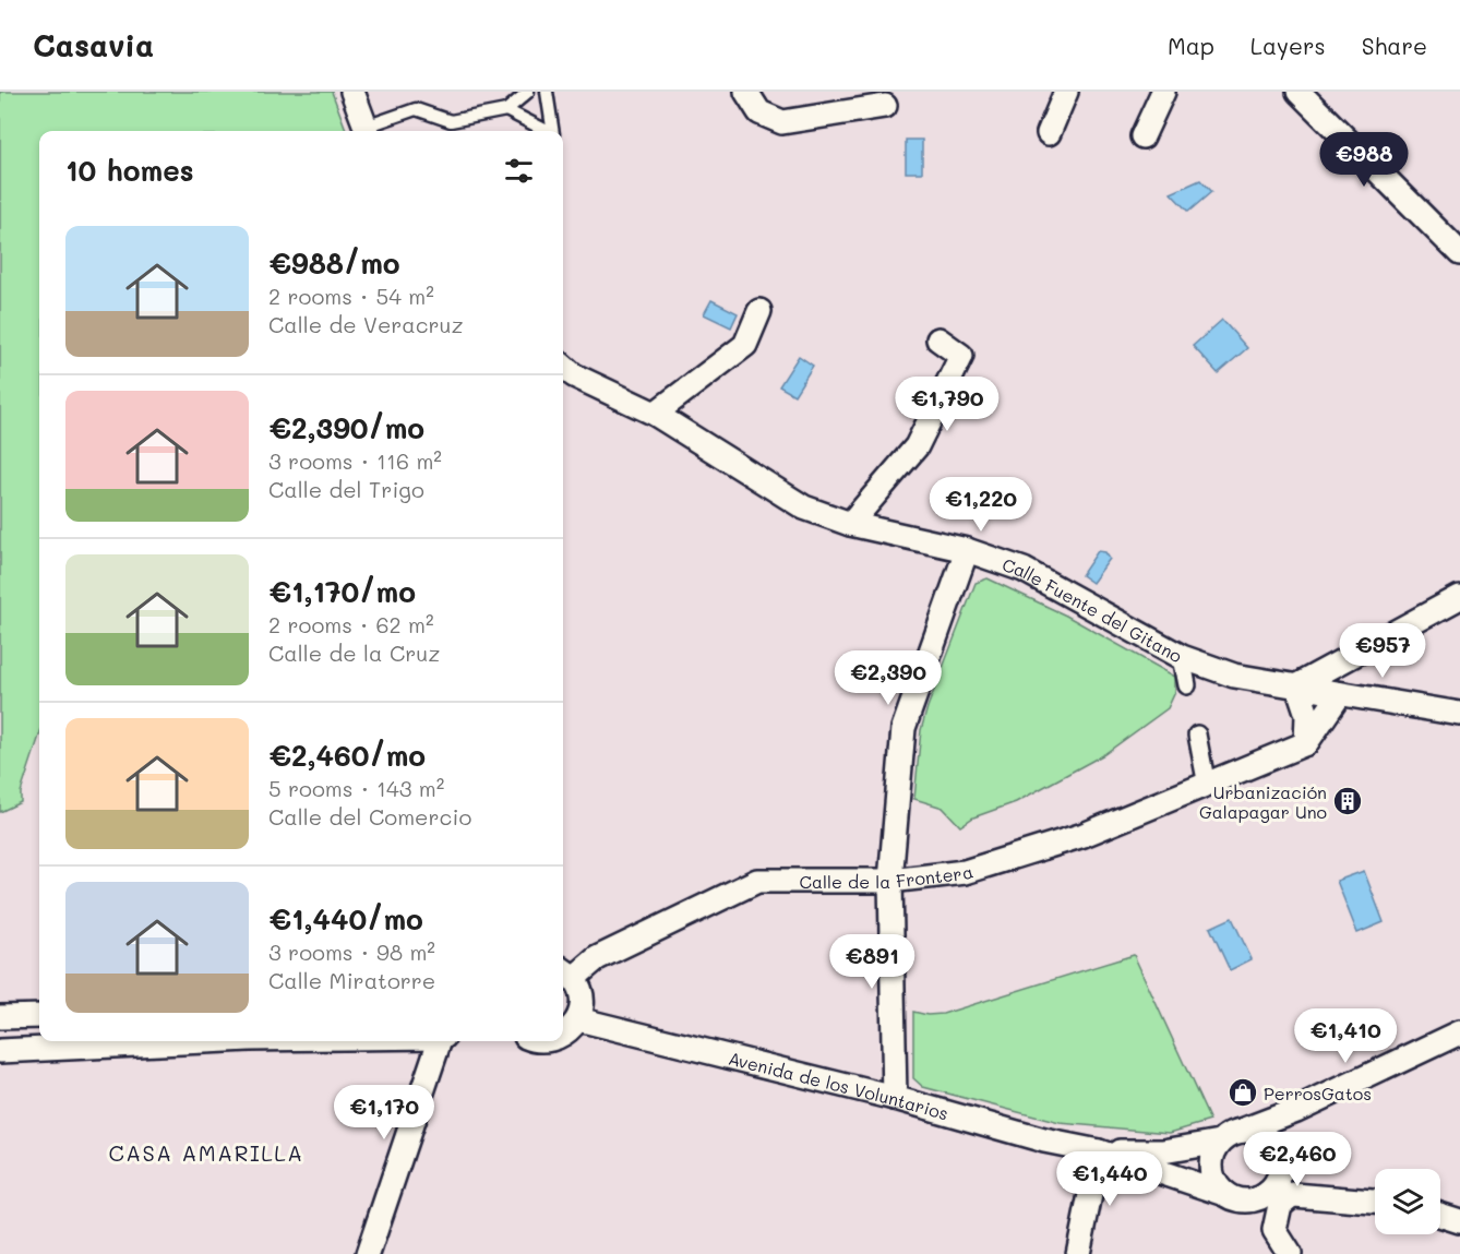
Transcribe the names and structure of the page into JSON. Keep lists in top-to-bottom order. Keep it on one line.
{"streets":{"street":["Calle Fuente del Gitano","Calle de la Frontera","Avenida de los Voluntarios"]},"districts":["CASA AMARILLA"],"places":{"building":["Urbanización Galapagar Uno"],"shop":["PerrosGatos"]},"page":{"header":"Casavia","nav":["Map","Layers","Share"],"heading":"10 homes","price":["€988","€1,790","€1,220","€957","€2,390","€891","€1,410","€1,170","€2,460","€1,440"],"list":[{"name":"€988/mo","note":"2 rooms · 54 m² · Calle de Veracruz"},{"name":"€2,390/mo","note":"3 rooms · 116 m² · Calle del Trigo"},{"name":"€1,170/mo","note":"2 rooms · 62 m² · Calle de la Cruz"},{"name":"€2,460/mo","note":"5 rooms · 143 m² · Calle del Comercio"},{"name":"€1,440/mo","note":"3 rooms · 98 m² · Calle Miratorre"}]}}
